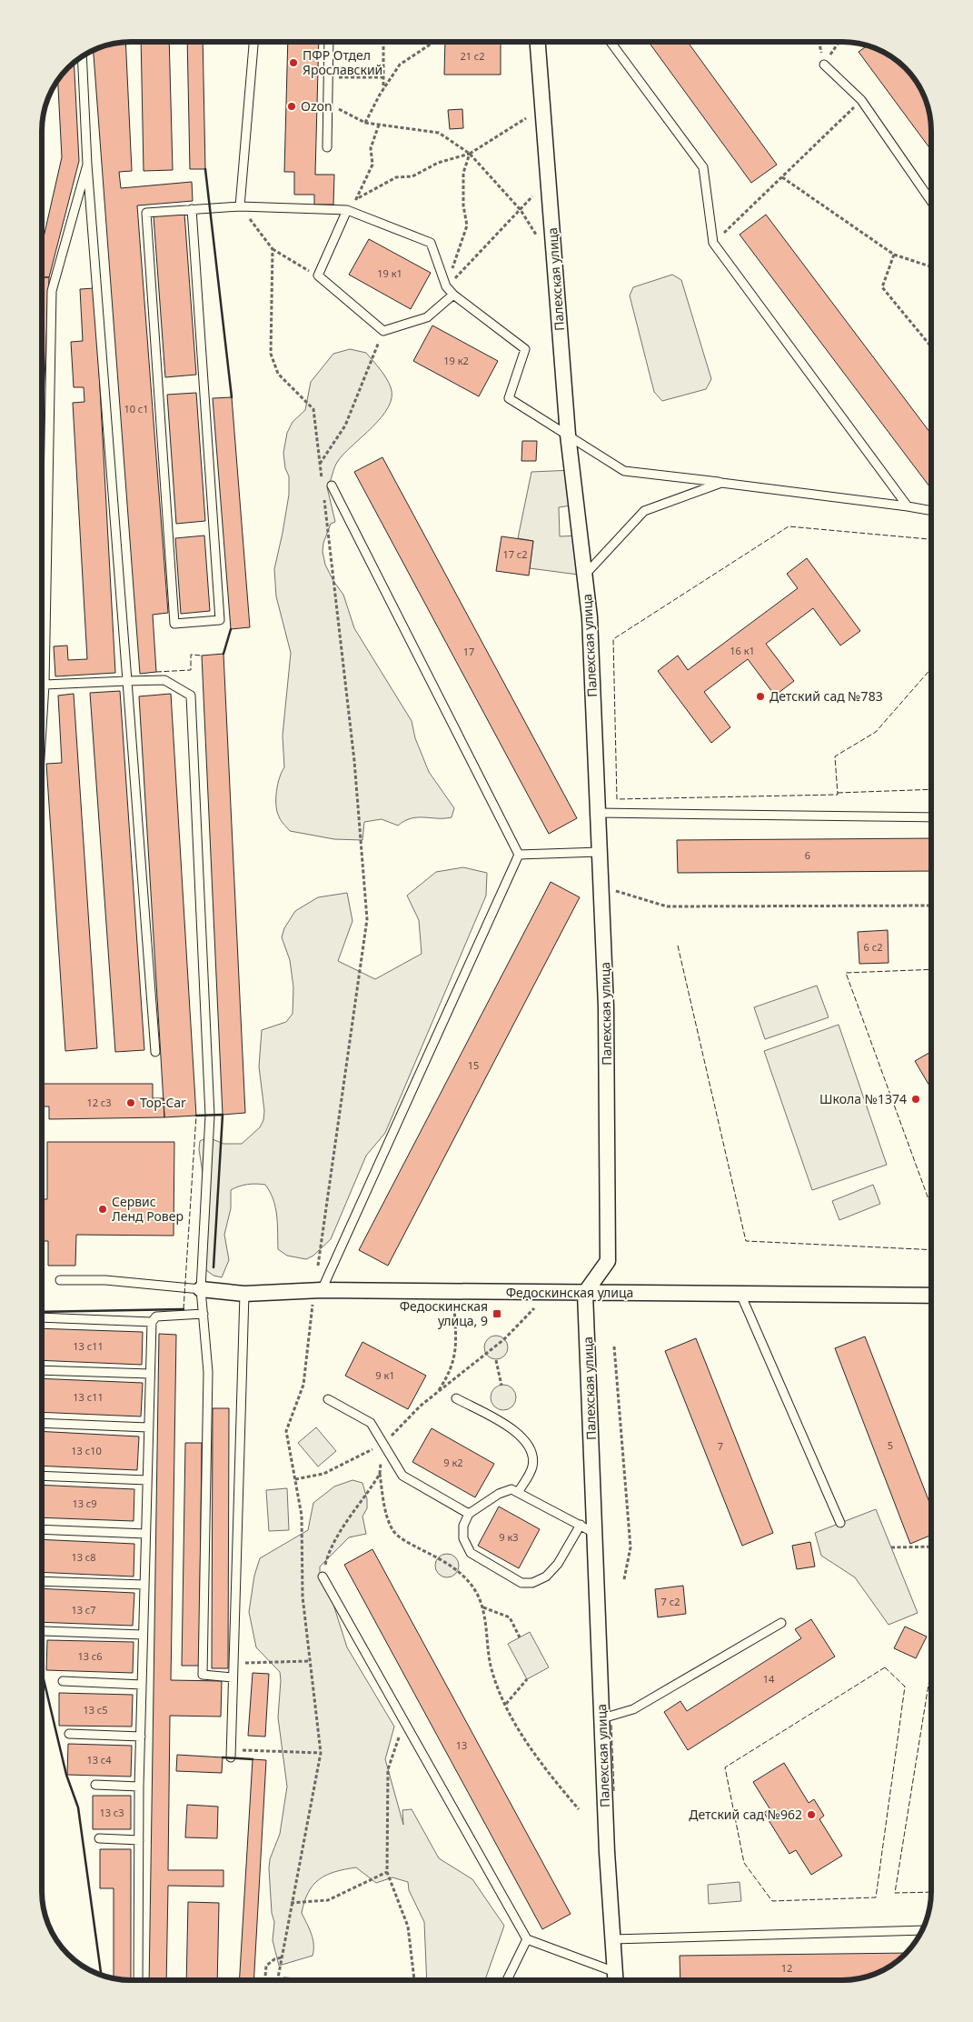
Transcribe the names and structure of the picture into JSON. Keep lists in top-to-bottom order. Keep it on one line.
{"streets":{"street":["Палехская улица","Федоскинская улица"]},"crossings":[["Палехская улица","Федоскинская улица"]],"places":{"other":["ПФР Отдел Ярославский","Ozon","Детский сад №783","Школа №1374","Top-Car","Сервис Ленд Ровер","Детский сад №962"],"transit":["Федоскинская улица, 9"]},"house_numbers":["21 с2","19 к1","19 к2","10 с1","17 с2","16 к1","17","6","6 с2","15","12 с3","13 с11","9 к1","13 с11","5","7","13 с10","9 к2","13 с9","9 к3","13 с8","7 с2","13 с7","13 с6","14","13 с5","13","13 с4","13 с3","12"]}
